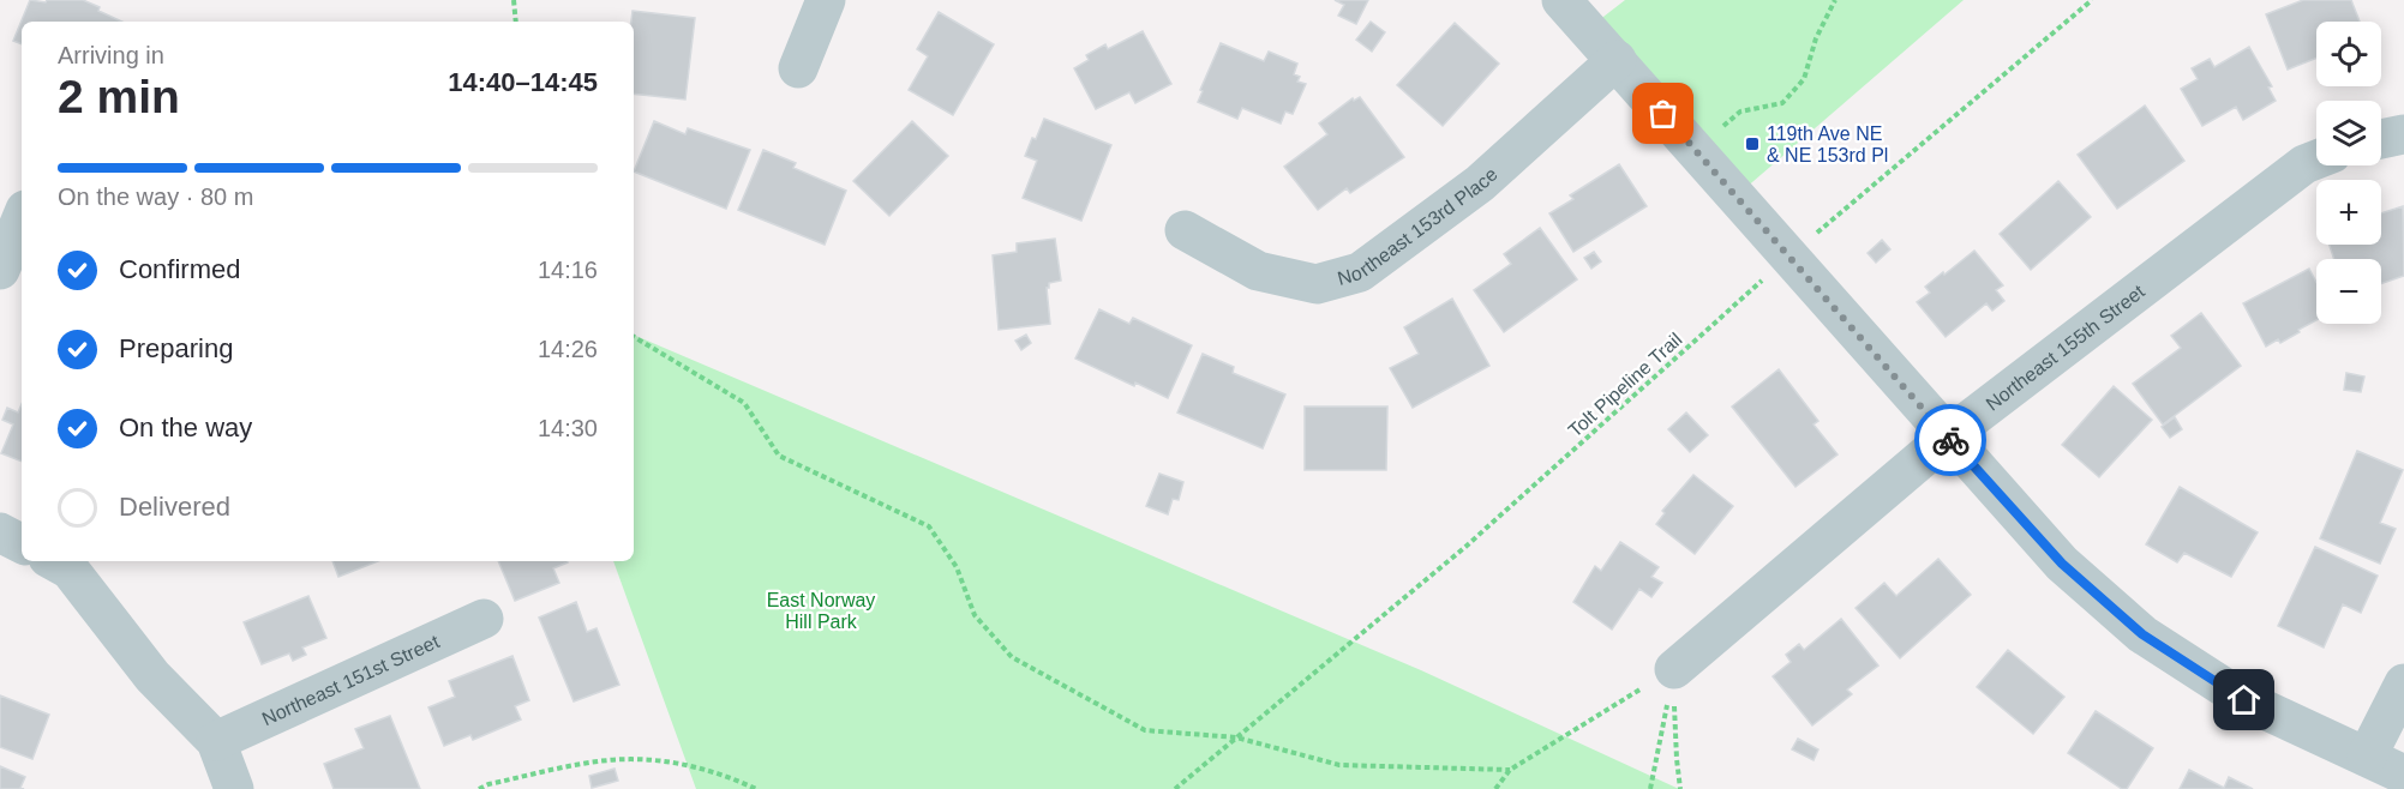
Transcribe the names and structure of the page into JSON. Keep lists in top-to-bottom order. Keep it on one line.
{"streets":{"street":["Northeast 153rd Place","Northeast 155th Street","Northeast 151st Street"],"path":["Tolt Pipeline Trail"]},"parks":["East Norway Hill Park"],"places":{"transit":["119th Ave NE & NE 153rd Pl"]},"page":{"map_buttons":["+","−"],"heading":["2 min","Arriving in","14:40–14:45"],"bar":"On the way · 80 m","list":[["Confirmed","14:16"],["Preparing","14:26"],["On the way","14:30"],"Delivered"]}}
